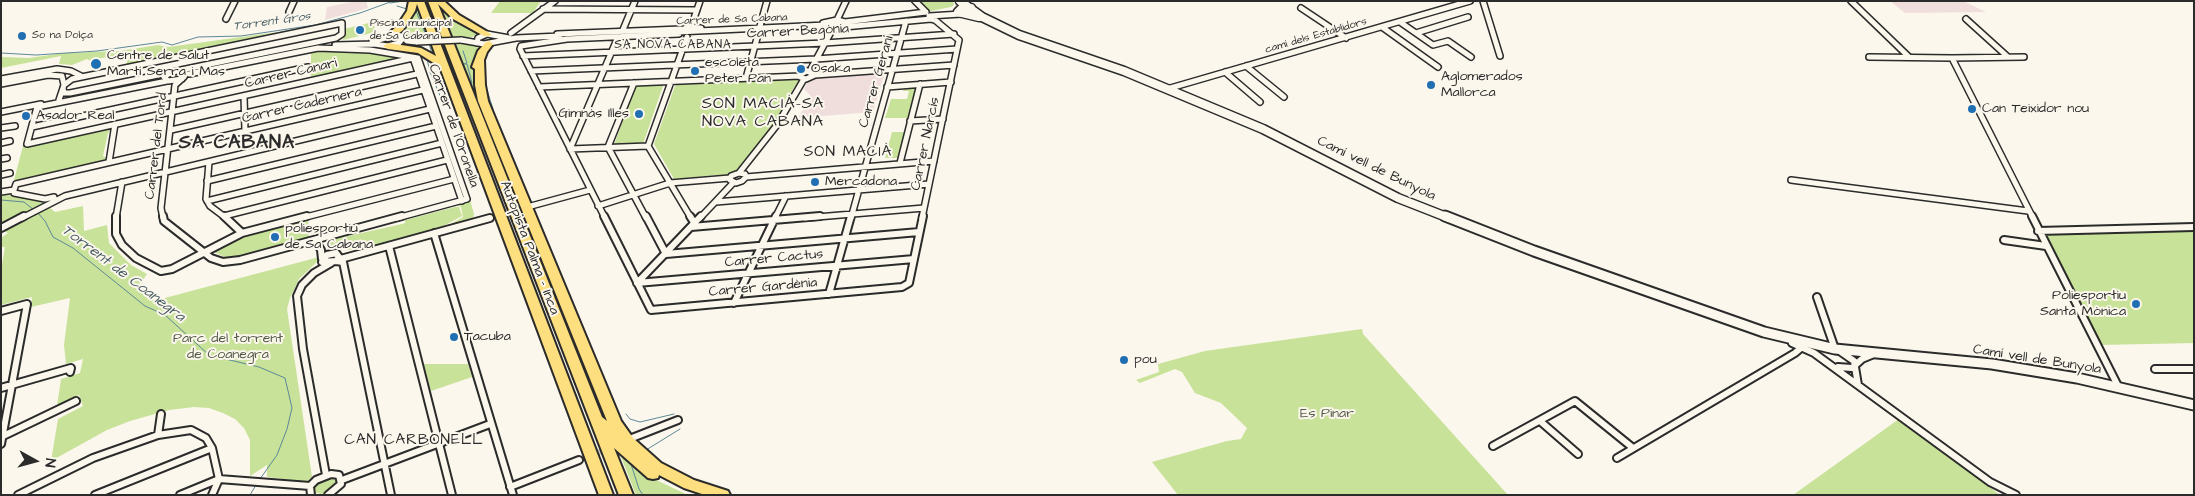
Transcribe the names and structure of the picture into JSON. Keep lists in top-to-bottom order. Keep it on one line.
{"streets":{"highway":["Autopista Palma - Inca"],"street":["Carrer de Sa Cabana","Carrer Begònia","camí dels Establidors","Carrer Canari","Carrer Gerani","Carrer Cadernera","Carrer de l'Oronella","Carrer Narcís","Carrer del Tord","Camí vell de Bunyola","Carrer Cactus","Carrer Gardènia"]},"crossings":[["Carrer de Sa Cabana","Camí vell de Bunyola"],["Carrer Begònia","Carrer Gerani"],["Carrer Begònia","Carrer Narcís"],["camí dels Establidors","Camí vell de Bunyola"],["Carrer Canari","Carrer de l'Oronella"],["Carrer Canari","Carrer del Tord"],["Carrer Gerani","Carrer Cactus"],["Carrer Gerani","Carrer Gardènia"],["Carrer Cadernera","Carrer de l'Oronella"],["Carrer Cadernera","Carrer del Tord"],["Carrer de l'Oronella","Carrer del Tord"],["Carrer Narcís","Carrer Cactus"],["Carrer Narcís","Carrer Gardènia"],["Carrer Cactus","Carrer Gardènia"]],"districts":["SA NOVA CABANA","SON MACIÀ-SA NOVA CABANA","SA CABANA","SON MACIÀ","CAN CARBONELL"],"water":["Torrent Gros","Torrent de Coanegra"],"parks":["Parc del torrent de Coanegra","Es Pinar"],"places":["Piscina municipal de Sa Cabana","So na Dolça","Centre de Salut Martí Serra i Mas","Osaka","escoleta Peter Pan","Aglomerados Mallorca","Can Teixidor nou","Gimnàs Illes","Asador Real","Mercadona","poliesportiu de Sa Cabana","Poliesportiu Santa Mònica","Tacuba","pou"],"north":"right"}
